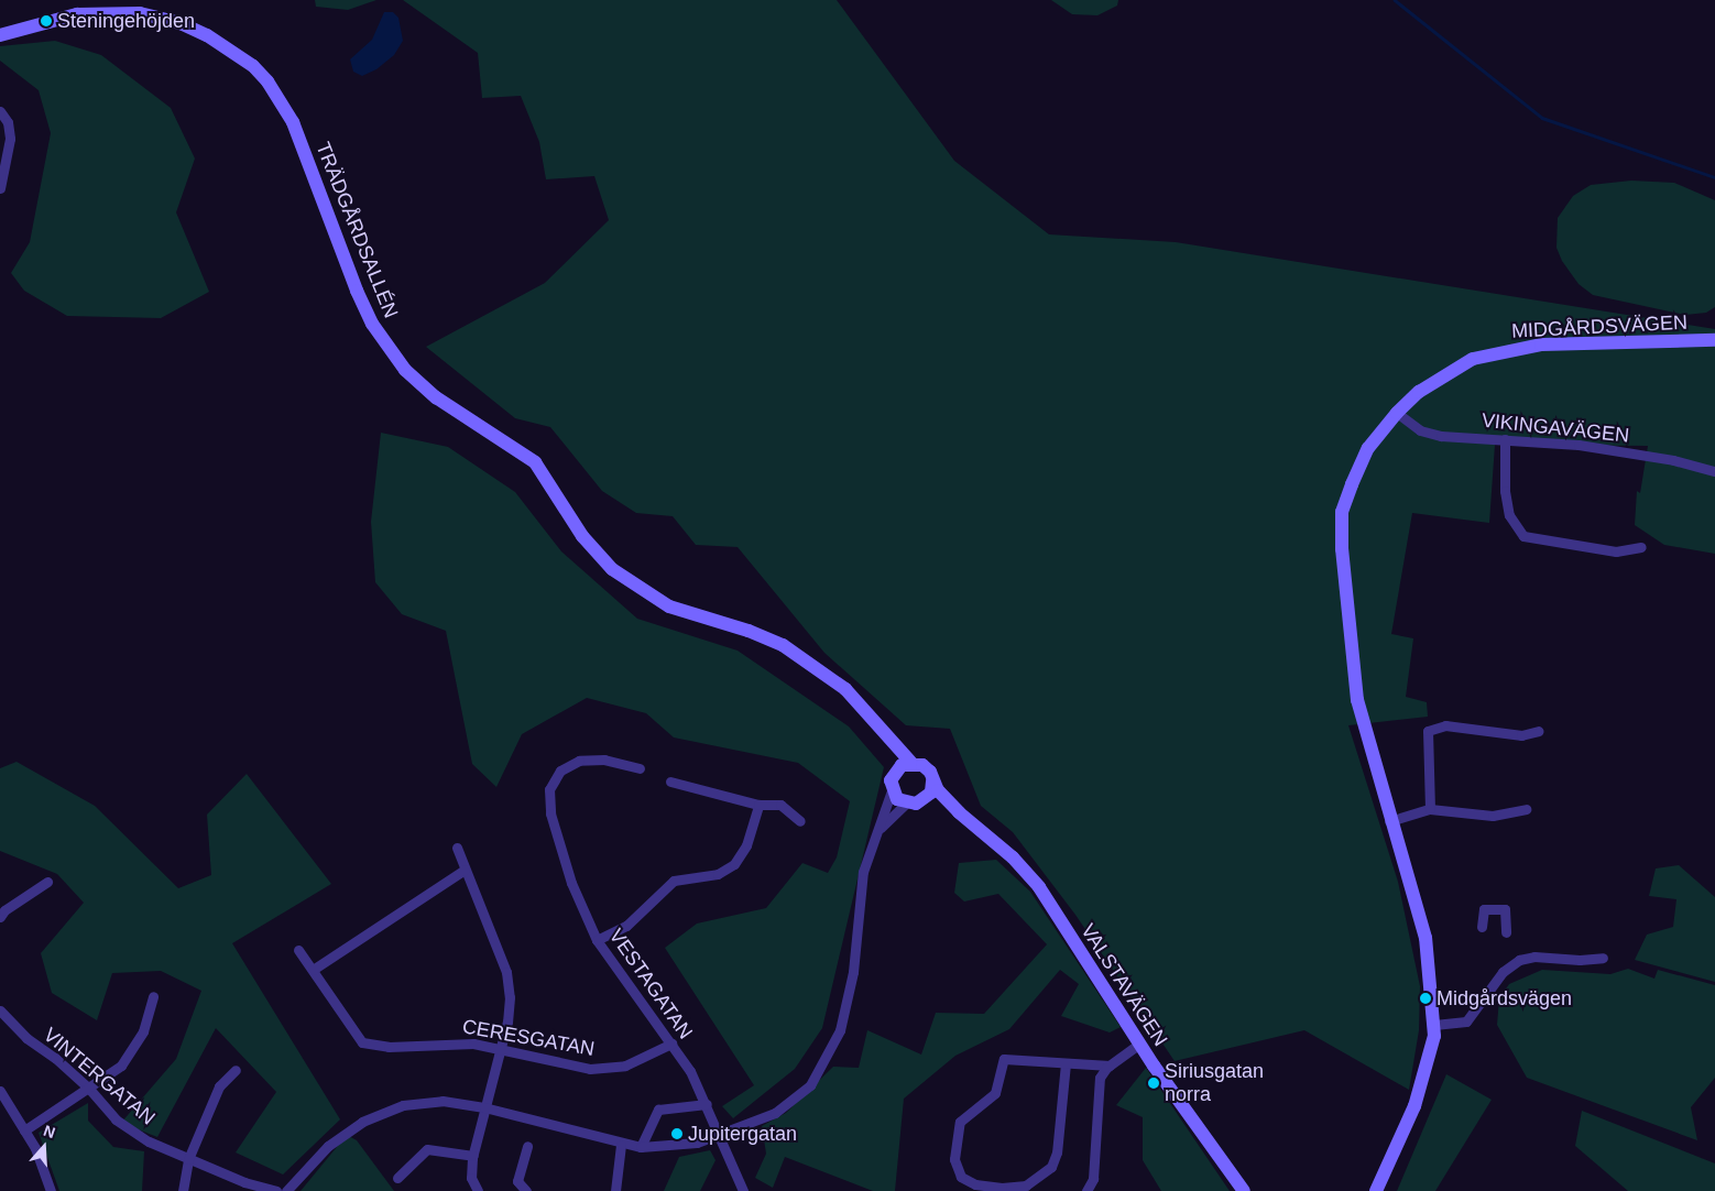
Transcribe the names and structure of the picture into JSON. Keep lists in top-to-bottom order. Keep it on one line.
{"streets":{"street":["TRÄDGÅRDSALLÉN","MIDGÅRDSVÄGEN","VIKINGAVÄGEN","VESTAGATAN","VALSTAVÄGEN","CERESGATAN","VINTERGATAN"]},"crossings":[["TRÄDGÅRDSALLÉN","VALSTAVÄGEN"],["MIDGÅRDSVÄGEN","VIKINGAVÄGEN"],["VESTAGATAN","CERESGATAN"]],"places":["Steningehöjden","Midgårdsvägen","Siriusgatan norra","Jupitergatan"],"north":"top"}
